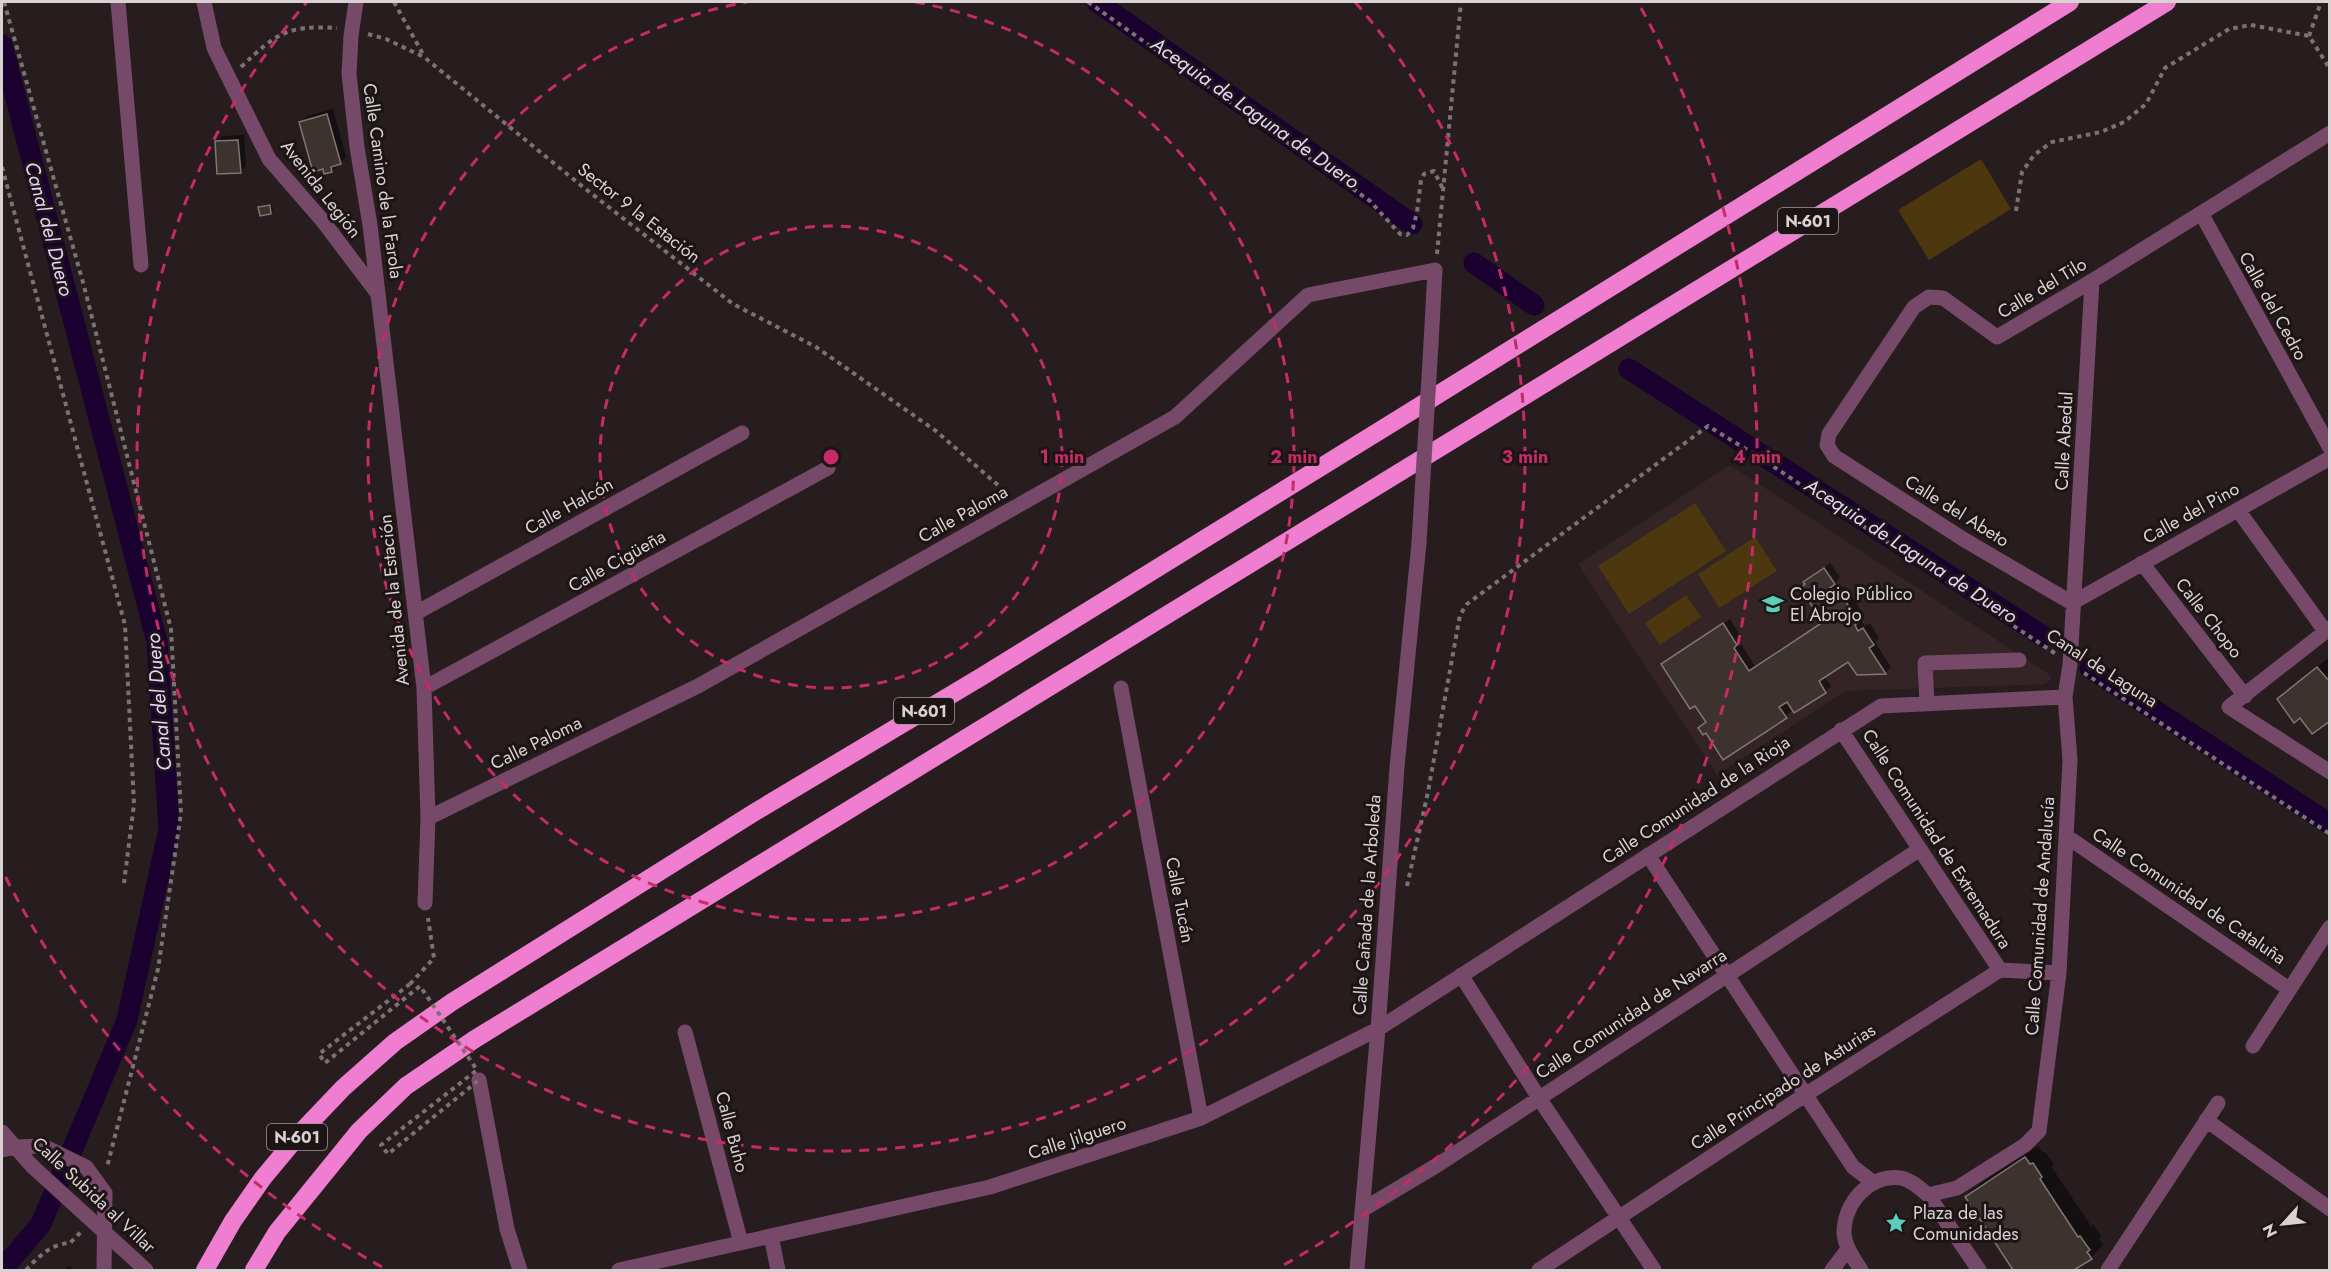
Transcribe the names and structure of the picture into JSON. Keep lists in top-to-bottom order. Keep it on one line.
{"streets":{"highway":["N-601"],"street":["Calle Camino de la Farola","Avenida Legión","Calle del Tilo","Calle del Cedro","Calle Abedul","Calle Halcón","Calle del Abeto","Calle del Pino","Calle Paloma","Calle Cigüeña","Avenida de la Estación","Calle Chopo","Calle Comunidad de la Rioja","Calle Comunidad de Extremadura","Calle Comunidad de Cataluña","Calle Tucán","Calle Cañada de la Arboleda","Calle Comunidad de Andalucía","Calle Comunidad de Navarra","Calle Principado de Asturias","Calle Buho","Calle Jilguero","Calle Subida al Villar"],"path":["Sector 9 la Estación","Canal de Laguna"]},"crossings":[["Calle Camino de la Farola","Avenida Legión"],["Calle Camino de la Farola","Sector 9 la Estación"],["Calle Camino de la Farola","Avenida de la Estación"],["Avenida Legión","Sector 9 la Estación"],["Avenida Legión","Avenida de la Estación"],["Sector 9 la Estación","Calle Paloma"],["Calle del Tilo","Calle del Cedro"],["Calle del Tilo","Calle Abedul"],["Calle del Tilo","Calle del Abeto"],["Calle Abedul","Calle del Abeto"],["Calle Abedul","Calle del Pino"],["Calle Abedul","Calle Comunidad de Andalucía"],["Calle Halcón","Avenida de la Estación"],["Calle del Abeto","Calle del Pino"],["Calle del Abeto","Calle Comunidad de Andalucía"],["Calle del Pino","Calle Chopo"],["Calle del Pino","Calle Comunidad de Andalucía"],["Calle Paloma","Avenida de la Estación"],["Calle Paloma","Calle Cañada de la Arboleda"],["Calle Cigüeña","Avenida de la Estación"],["Canal de Laguna","Calle Cañada de la Arboleda"],["Canal de Laguna","Calle Comunidad de Andalucía"],["Calle Comunidad de la Rioja","Calle Comunidad de Extremadura"],["Calle Comunidad de la Rioja","Calle Cañada de la Arboleda"],["Calle Comunidad de la Rioja","Calle Comunidad de Andalucía"],["Calle Comunidad de la Rioja","Calle Jilguero"],["Calle Comunidad de Extremadura","Calle Comunidad de Navarra"],["Calle Comunidad de Extremadura","Calle Principado de Asturias"],["Calle Comunidad de Cataluña","Calle Comunidad de Andalucía"],["Calle Tucán","Calle Jilguero"],["Calle Cañada de la Arboleda","Calle Comunidad de Navarra"],["Calle Cañada de la Arboleda","Calle Jilguero"],["Calle Buho","Calle Jilguero"]],"water":["Acequia de Laguna de Duero","Canal del Duero"],"places":{"school or university":["Colegio Público El Abrojo"],"place":["Plaza de las Comunidades"]},"north":"bottom left","rings":["1 min","2 min","3 min","4 min"]}
